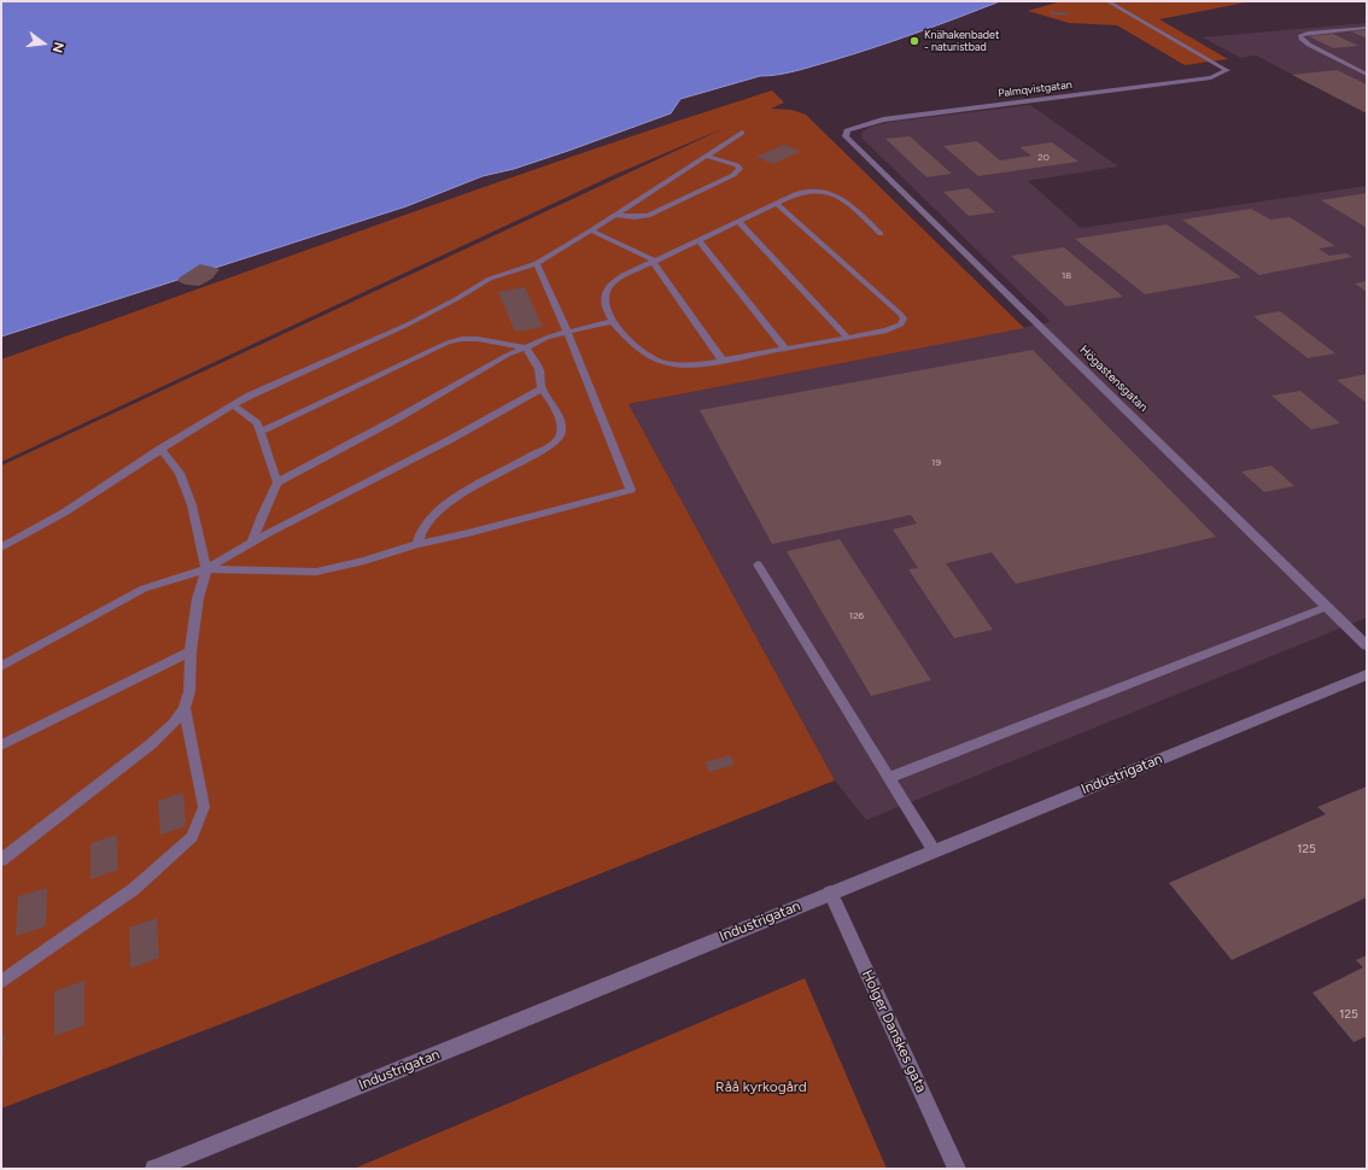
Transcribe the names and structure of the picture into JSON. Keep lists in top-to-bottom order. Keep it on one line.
{"streets":{"street":["Palmqvistgatan","Högastensgatan","Industrigatan","Holger Danskes gata"]},"crossings":[["Palmqvistgatan","Högastensgatan"],["Industrigatan","Holger Danskes gata"]],"parks":["Råå kyrkogård"],"places":["Knähakenbadet - naturistbad"],"house_numbers":["20","18","19","126","125","125"],"north":"right"}
